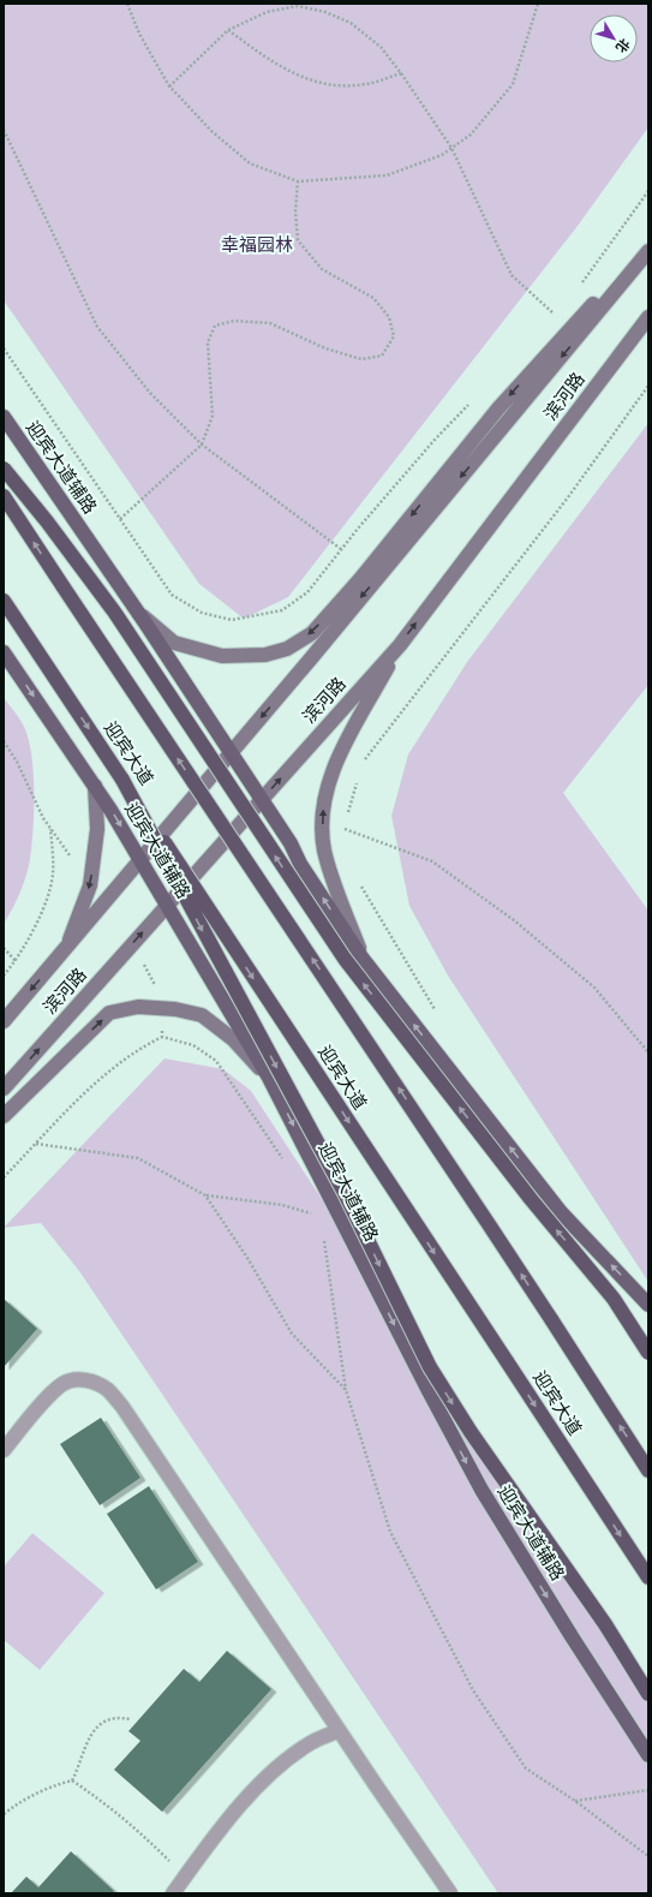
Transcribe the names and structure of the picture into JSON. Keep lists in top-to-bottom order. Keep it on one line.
{"streets":{"highway":["迎宾大道"],"main road":["滨河路","迎宾大道辅路"]},"crossings":[["滨河路","迎宾大道辅路"]],"parks":["幸福园林"],"north":"bottom right"}
